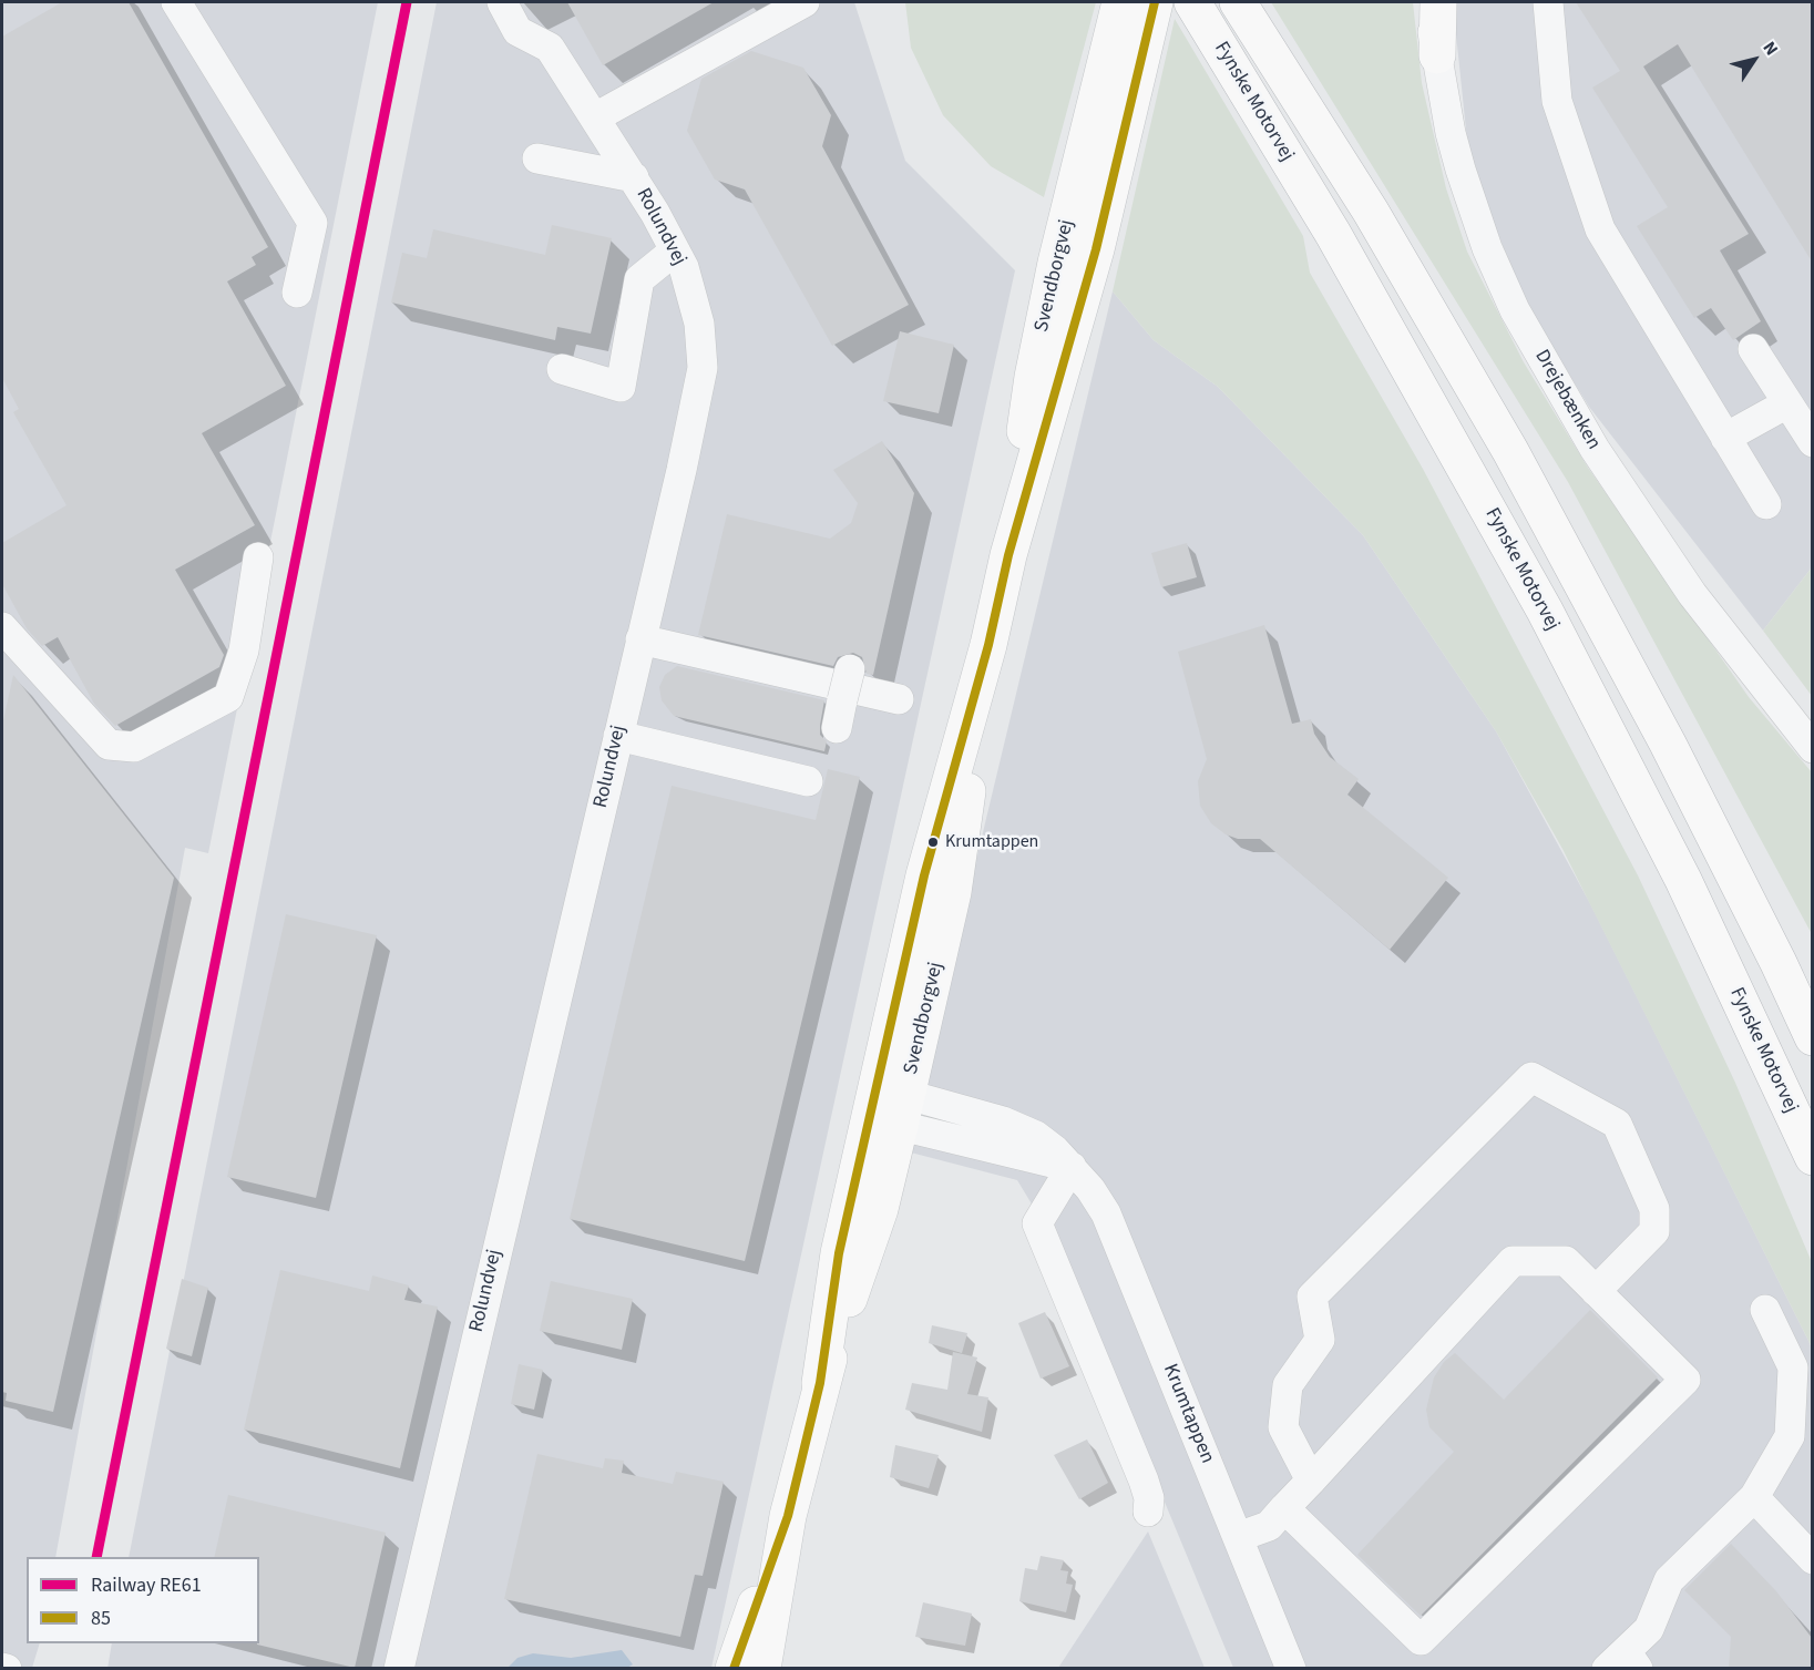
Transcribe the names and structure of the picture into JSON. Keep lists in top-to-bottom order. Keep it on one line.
{"streets":{"main road":["Fynske Motorvej","Svendborgvej"],"street":["Rolundvej","Drejebænken","Krumtappen"]},"places":["Krumtappen"],"lines":["rail line RE61","transit line 85"],"legend":["Railway RE61","85"],"north":"top right"}
